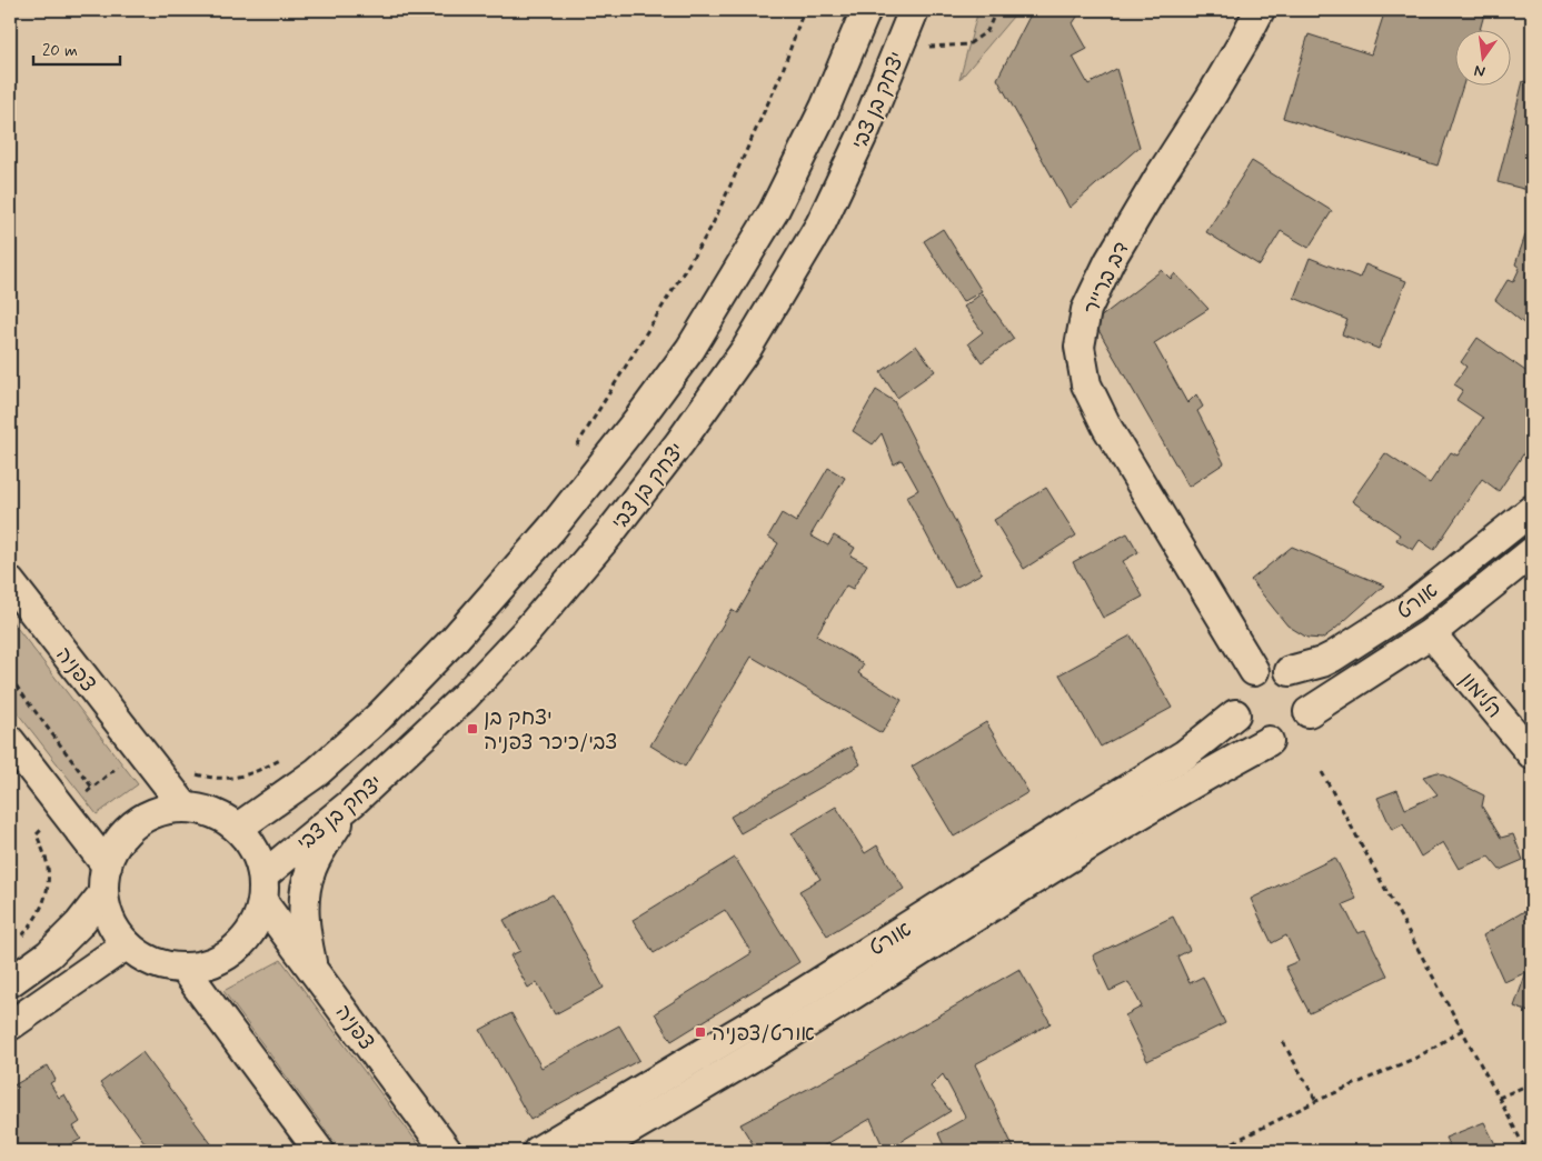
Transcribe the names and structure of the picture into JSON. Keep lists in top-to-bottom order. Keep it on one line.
{"streets":{"street":["יצחק בן צבי","דב ברייר","אורט","צפניה","הלימון"]},"crossings":[["יצחק בן צבי","צפניה"],["דב ברייר","אורט"],["אורט","הלימון"]],"places":{"transit":["יצחק בן צבי/כיכר צפניה","אורט/צפניה"]},"scale_bar":"20 m","north":"bottom"}
